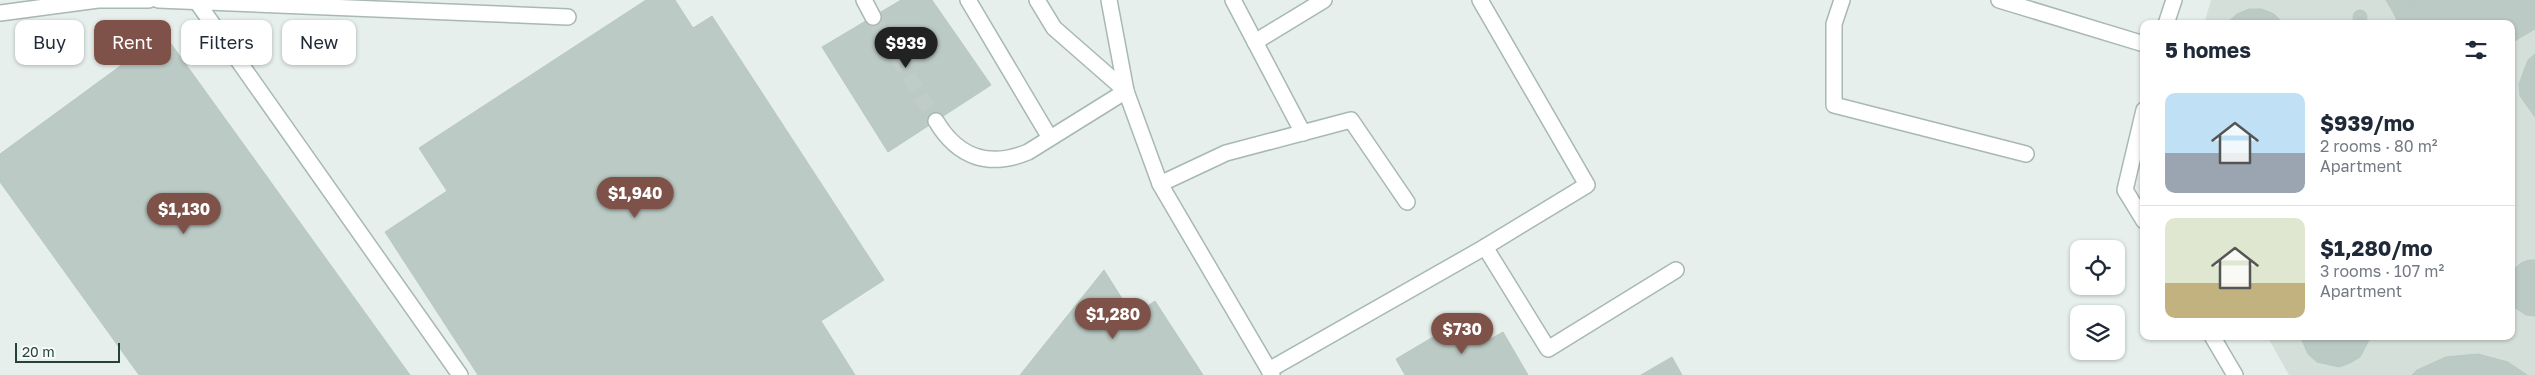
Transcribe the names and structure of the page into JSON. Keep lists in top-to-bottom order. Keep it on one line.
{"scale_bar":"20 m","page":{"chip":["Buy","Rent","Filters","New"],"heading":"5 homes","price":["$939","$1,940","$1,130","$1,280","$730"],"list":[{"name":"$939/mo","note":"2 rooms · 80 m² · Apartment"},{"name":"$1,280/mo","note":"3 rooms · 107 m² · Apartment"}],"scale":"20 m"}}
